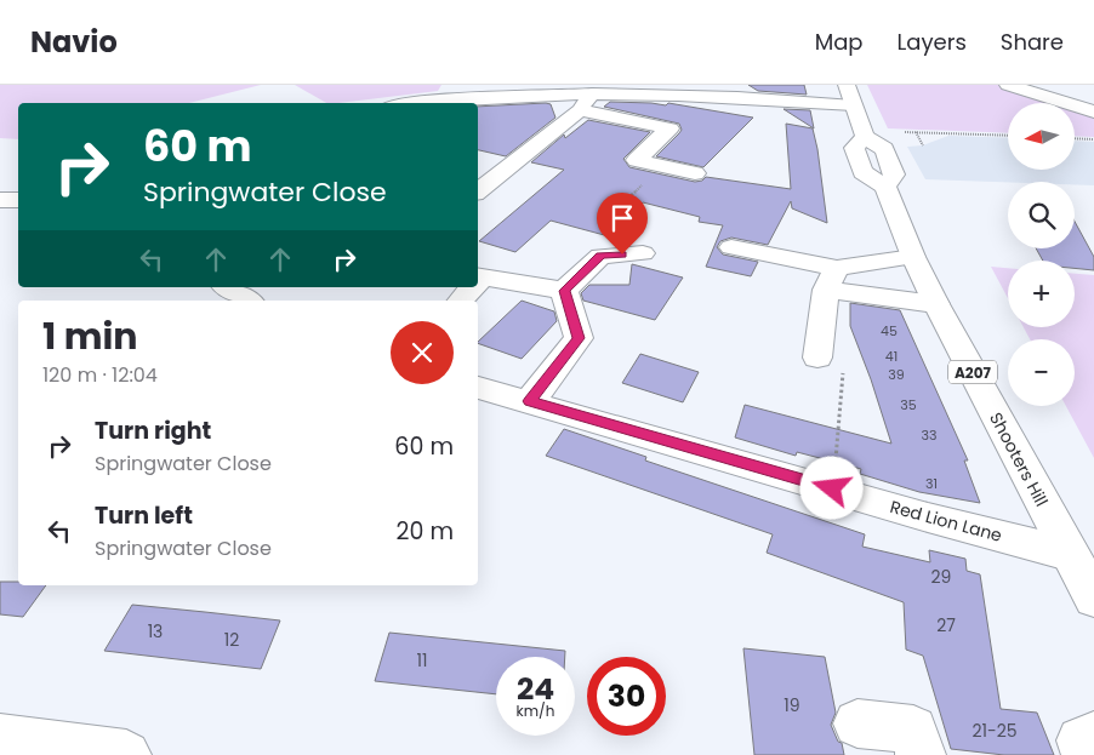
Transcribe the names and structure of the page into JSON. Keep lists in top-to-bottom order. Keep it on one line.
{"streets":{"street":["A207","Shooters Hill","Red Lion Lane"]},"crossings":[["Shooters Hill","Red Lion Lane"]],"house_numbers":["45","41","39","35","33","31","29","27","13","12","11","19","21-25"],"north":"left","page":{"header":"Navio","nav":["Map","Layers","Share"],"map_buttons":["+","−"],"turn":["60 m","Springwater Close"],"heading":["1 min","120 m · 12:04"],"list":[{"name":"Turn right","note":"Springwater Close","value":"60 m"},{"name":"Turn left","note":"Springwater Close","value":"20 m"}],"speed":"24 km/h","limit":"30"}}
